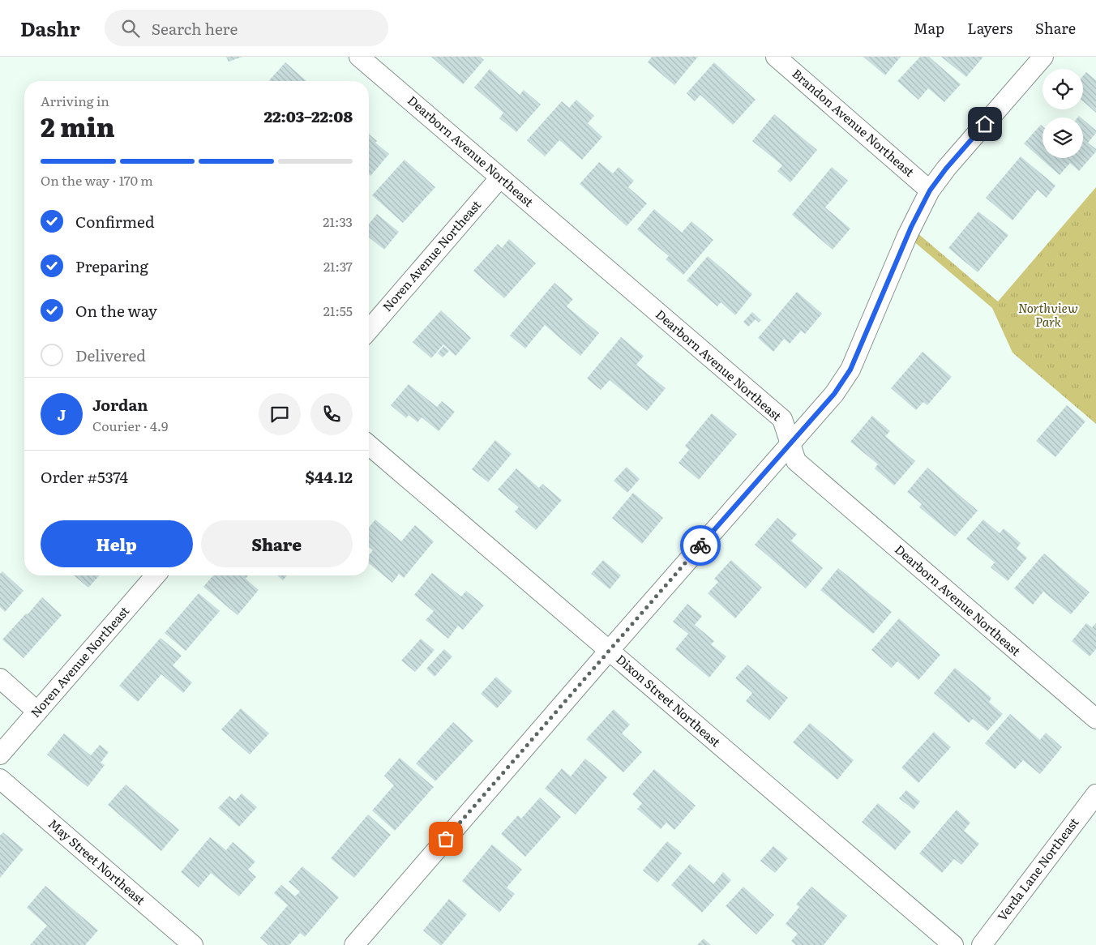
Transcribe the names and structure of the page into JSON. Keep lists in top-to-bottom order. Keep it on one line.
{"streets":{"street":["Brandon Avenue Northeast","Dearborn Avenue Northeast","Noren Avenue Northeast","Dixon Street Northeast","May Street Northeast","Verda Lane Northeast"]},"crossings":[["Dearborn Avenue Northeast","Noren Avenue Northeast"]],"parks":["Northview Park"],"page":{"header":"Dashr","search":"Search here","nav":["Map","Layers","Share"],"heading":["2 min","Arriving in","22:03–22:08"],"panel":["Jordan","Courier · 4.9","Order #5374","$44.12"],"bar":"On the way · 170 m","list":[["Confirmed","21:33"],["Preparing","21:37"],["On the way","21:55"],"Delivered"],"round":"J","buttons":["Help","Share"]}}
